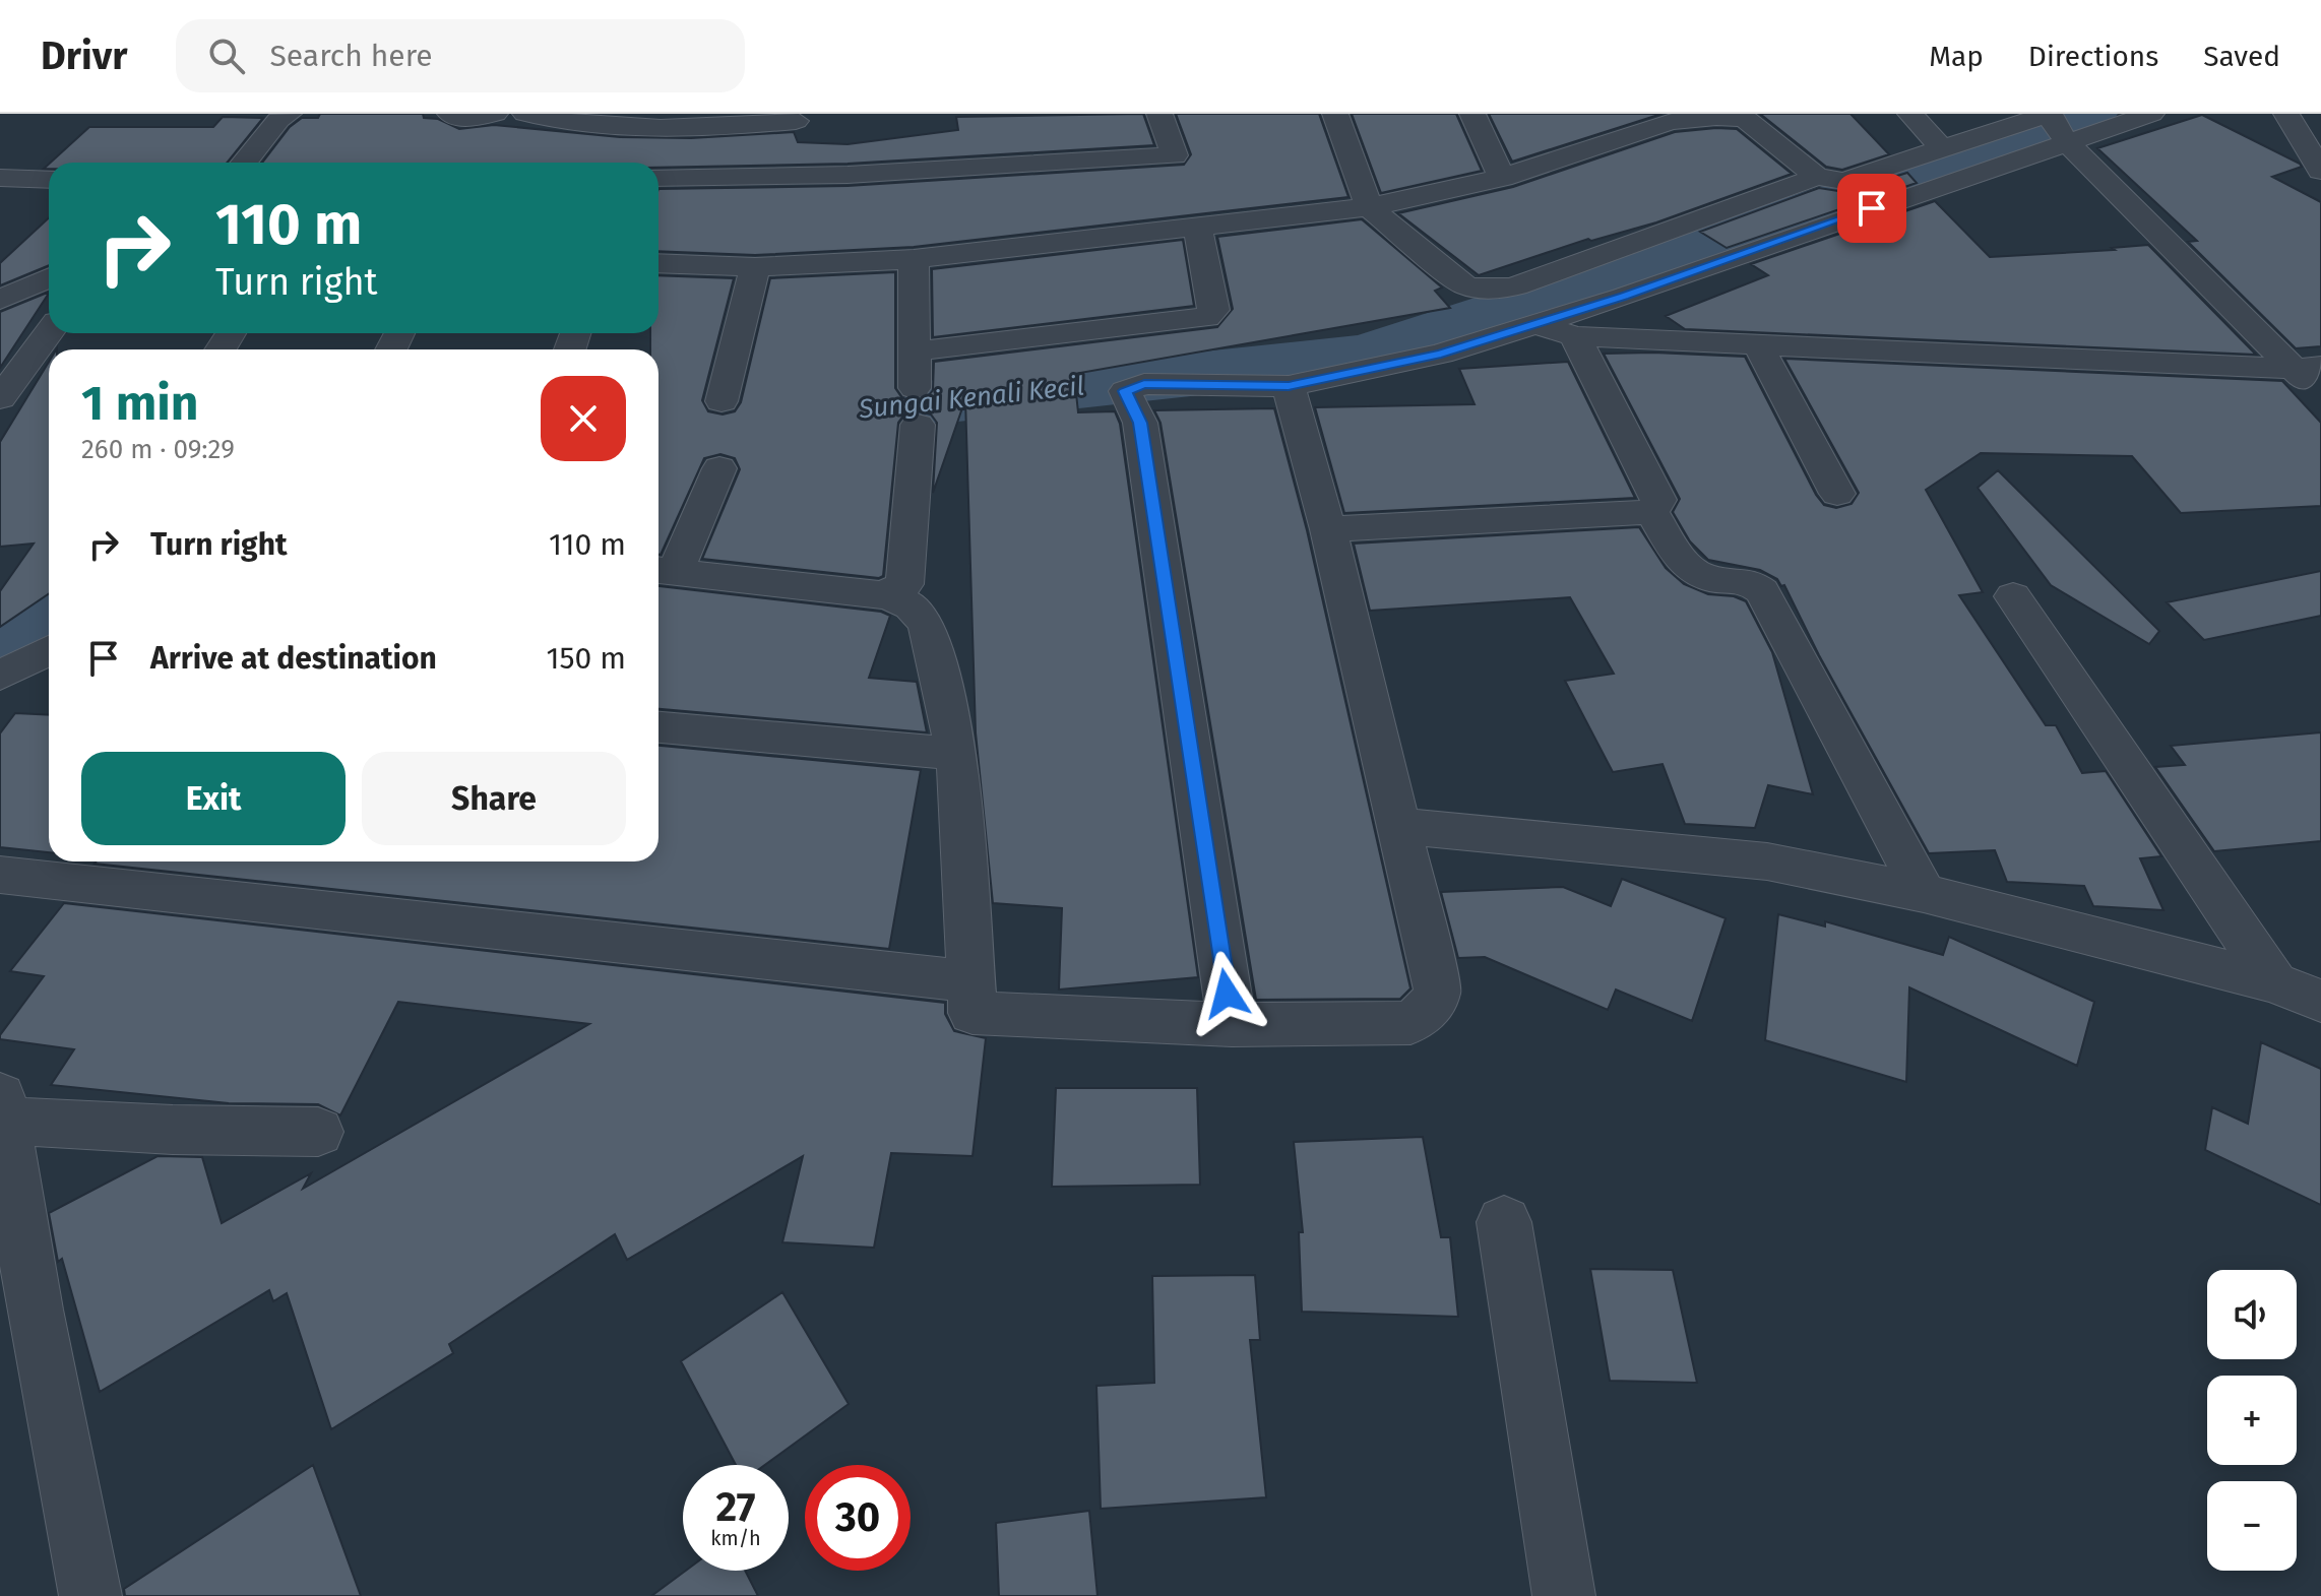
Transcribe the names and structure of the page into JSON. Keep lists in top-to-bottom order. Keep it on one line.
{"water":["Sungai Kenali Kecil"],"page":{"header":"Drivr","search":"Search here","nav":["Map","Directions","Saved"],"turn":["110 m","Turn right"],"heading":["1 min","260 m · 09:29"],"list":[{"name":"Turn right","value":"110 m"},{"name":"Arrive at destination","value":"150 m"}],"buttons":["Exit","Share"],"map_buttons":["+","−"],"speed":"27 km/h","limit":"30"}}
